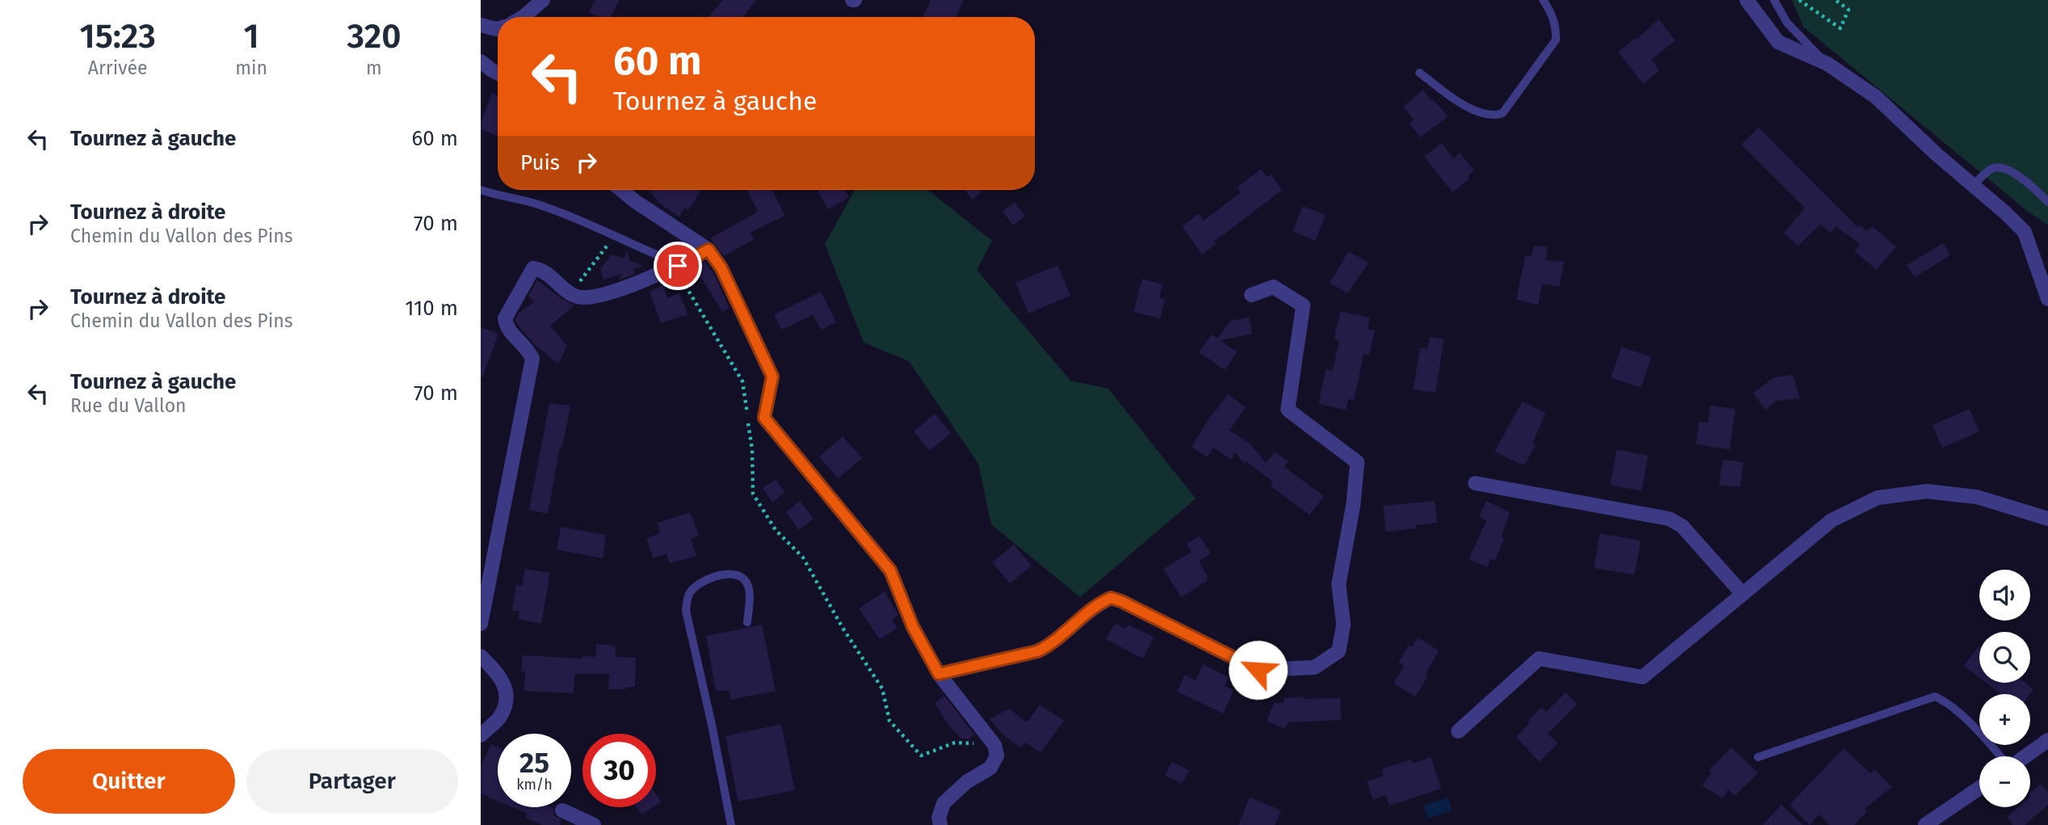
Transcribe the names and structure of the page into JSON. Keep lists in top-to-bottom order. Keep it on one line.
{"page":{"eta":["15:23","Arrivée","1","min","320","m"],"turn":["60 m","Tournez à gauche"],"list":[{"name":"Tournez à gauche","value":"60 m"},{"name":"Tournez à droite","note":"Chemin du Vallon des Pins","value":"70 m"},{"name":"Tournez à droite","note":"Chemin du Vallon des Pins","value":"110 m"},{"name":"Tournez à gauche","note":"Rue du Vallon","value":"70 m"}],"then":"Puis","map_buttons":["+","−"],"speed":"25 km/h","limit":"30","buttons":["Quitter","Partager"]}}
